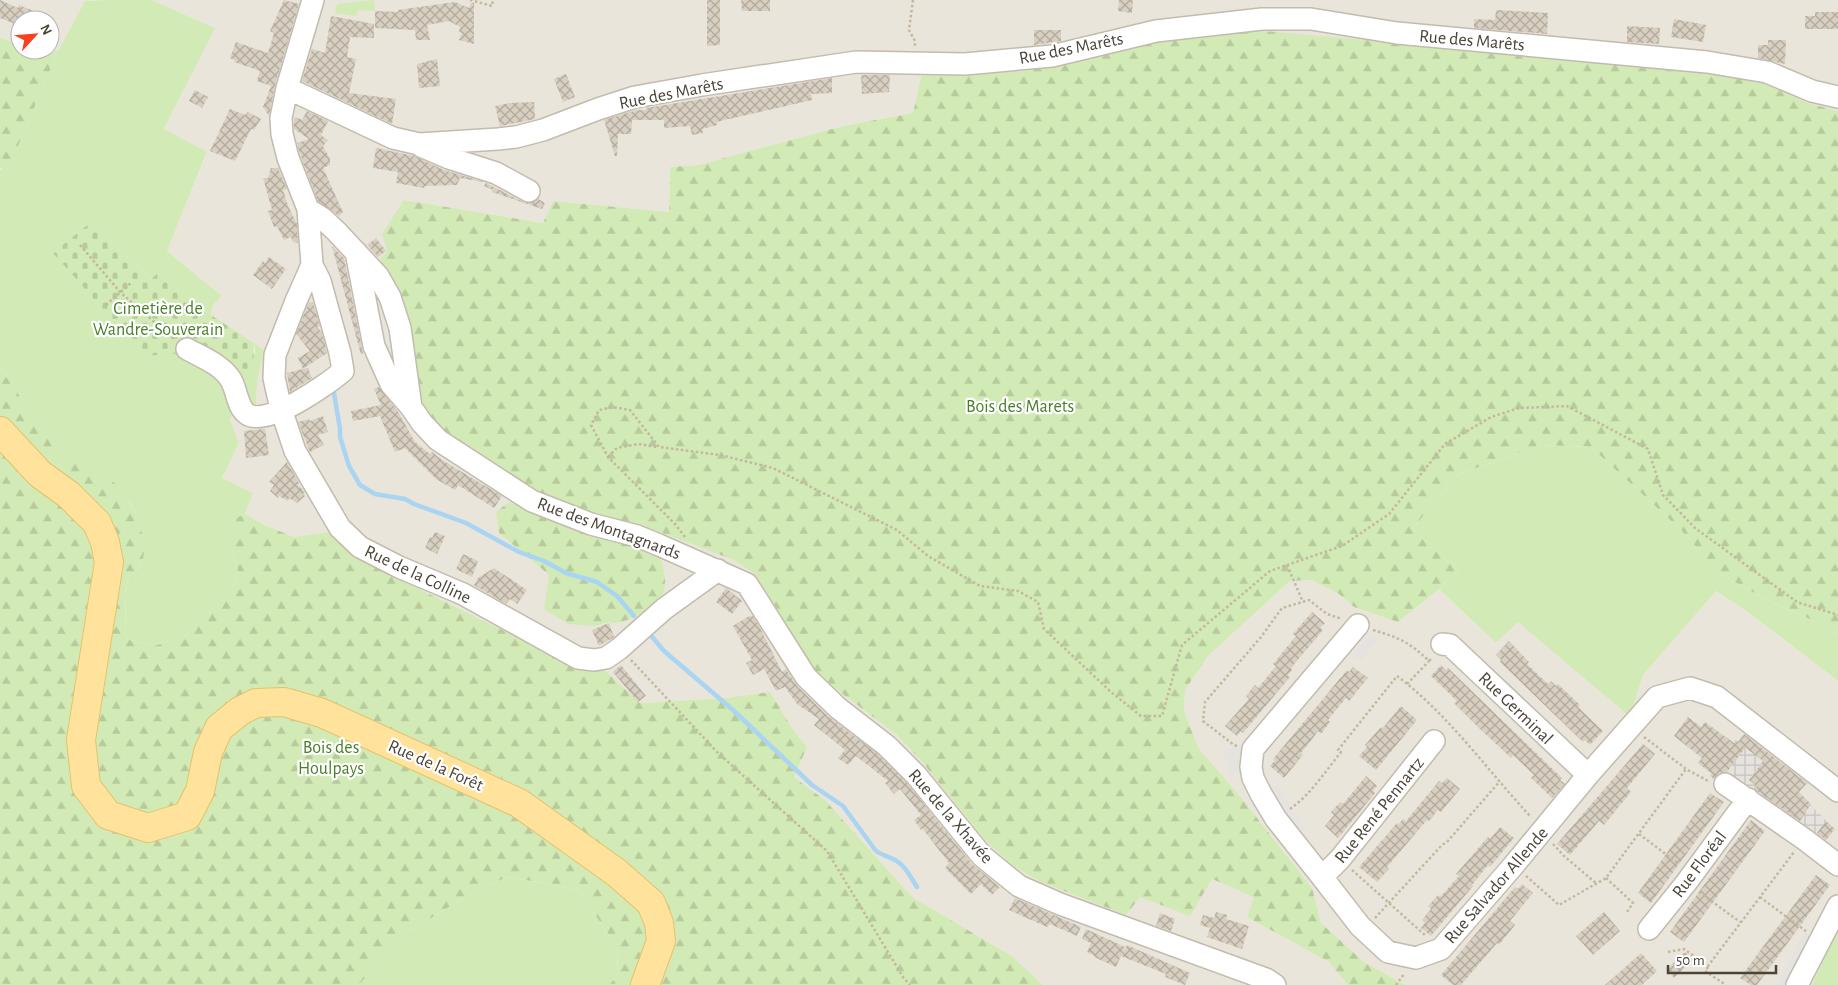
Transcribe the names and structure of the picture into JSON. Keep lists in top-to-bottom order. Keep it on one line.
{"streets":{"main road":["Rue de la Forêt"],"street":["Rue des Marêts","Rue des Montagnards","Rue de la Colline","Rue Germinal","Rue René Pennartz","Rue de la Xhavée","Rue Floréal","Rue Salvador Allende"]},"crossings":[["Rue des Marêts","Rue de la Colline"],["Rue des Montagnards","Rue de la Colline"],["Rue des Montagnards","Rue de la Xhavée"],["Rue de la Colline","Rue de la Xhavée"],["Rue Germinal","Rue Salvador Allende"],["Rue René Pennartz","Rue Salvador Allende"]],"parks":["Cimetière de Wandre-Souverain","Bois des Marets","Bois des Houlpays"],"scale_bar":"50 m","north":"top right"}
